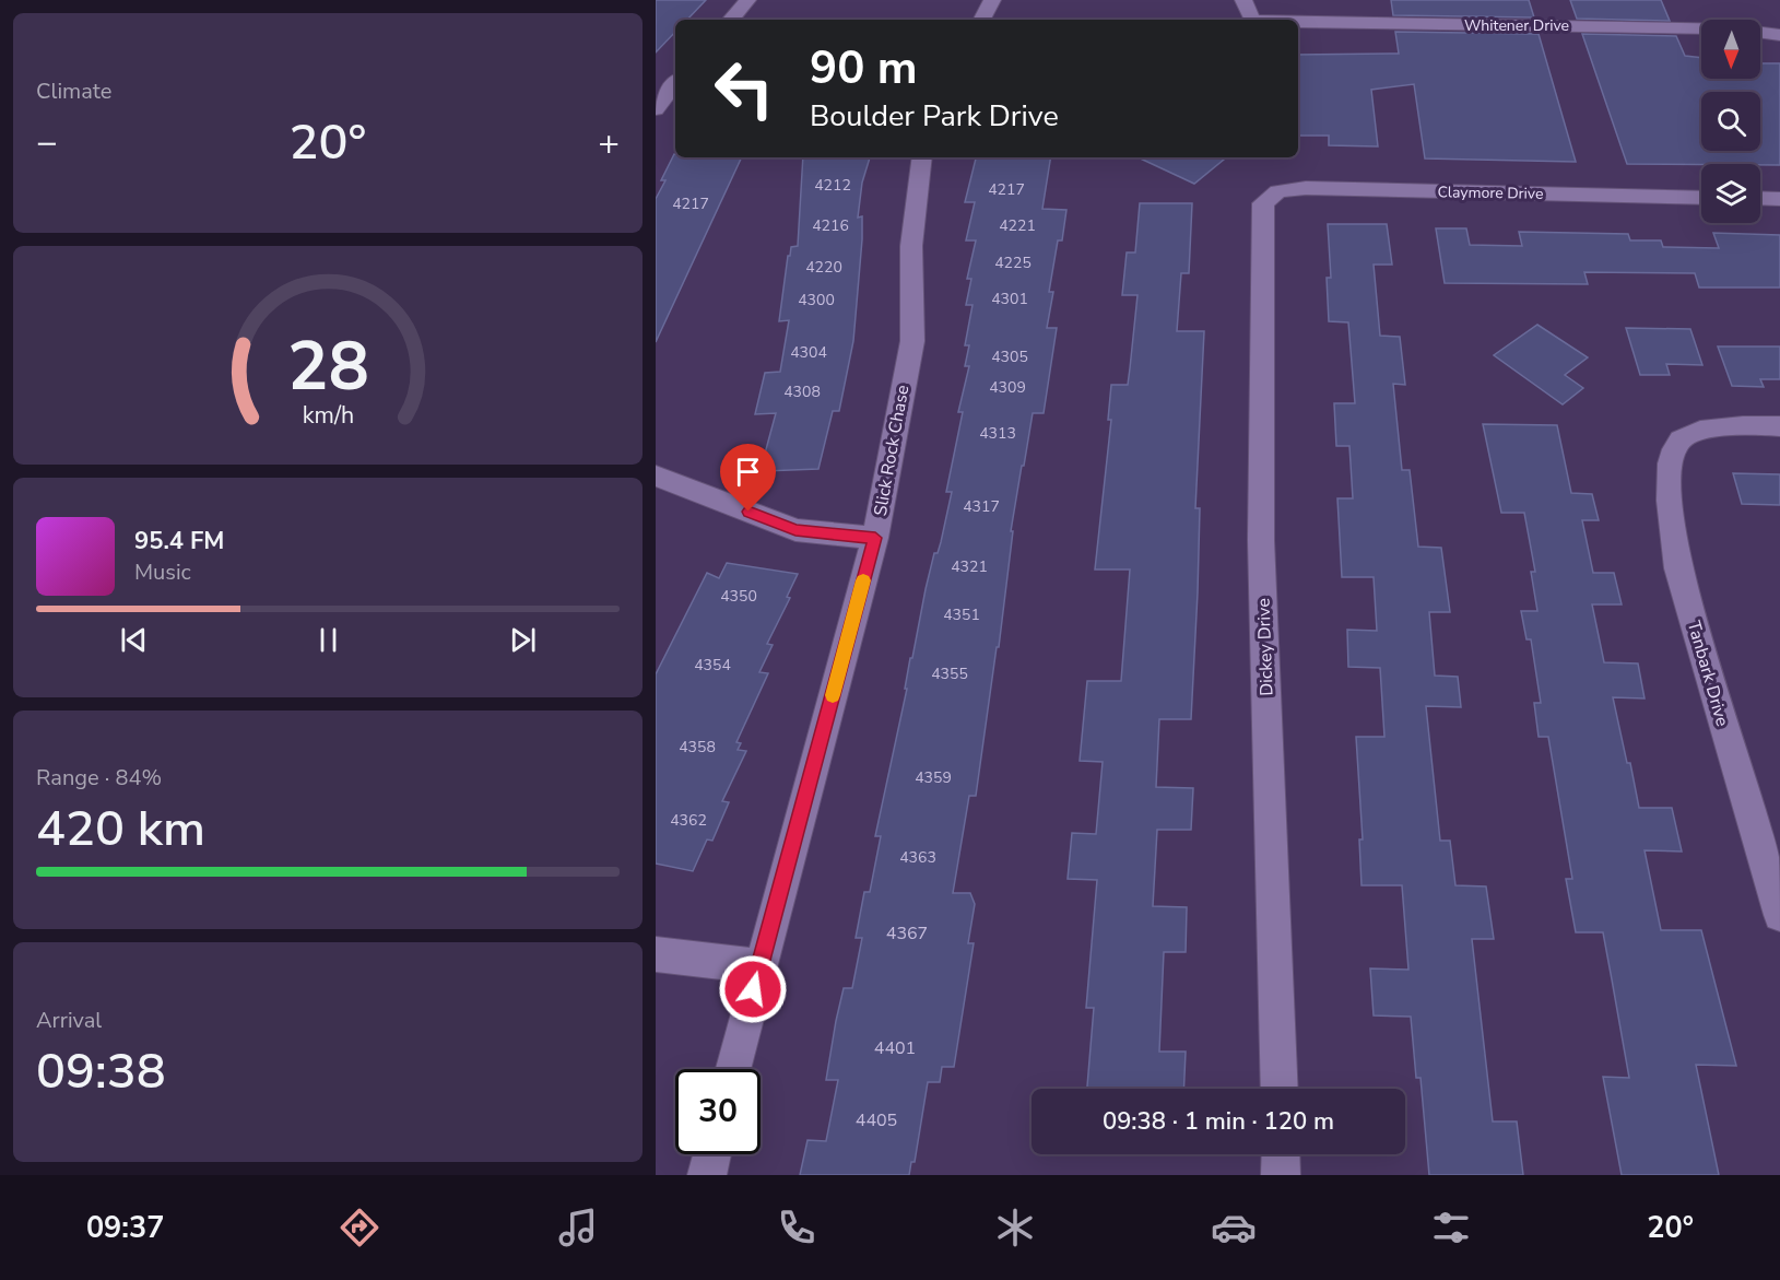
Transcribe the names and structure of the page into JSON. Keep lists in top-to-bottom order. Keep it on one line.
{"streets":{"street":["Whitener Drive","Claymore Drive","Slick Rock Chase","Dickey Drive","Tanbark Drive"]},"crossings":[["Claymore Drive","Dickey Drive"]],"house_numbers":["4212","4217","4217","4216","4221","4225","4220","4301","4300","4304","4305","4309","4308","4313","4317","4321","4350","4351","4354","4355","4358","4359","4362","4363","4367","4401","4405"],"north":"bottom","page":{"tile":["Climate",["Range · 84%","420 km"],["Arrival","09:38"]],"turn":["90 m","Boulder Park Drive"],"heat":["−","20°","+"],"song":["95.4 FM","Music"],"limit":"30","trip":"09:38 · 1 min · 120 m","tabs":["09:37","20°"],"gauge":["28","km/h"]}}
